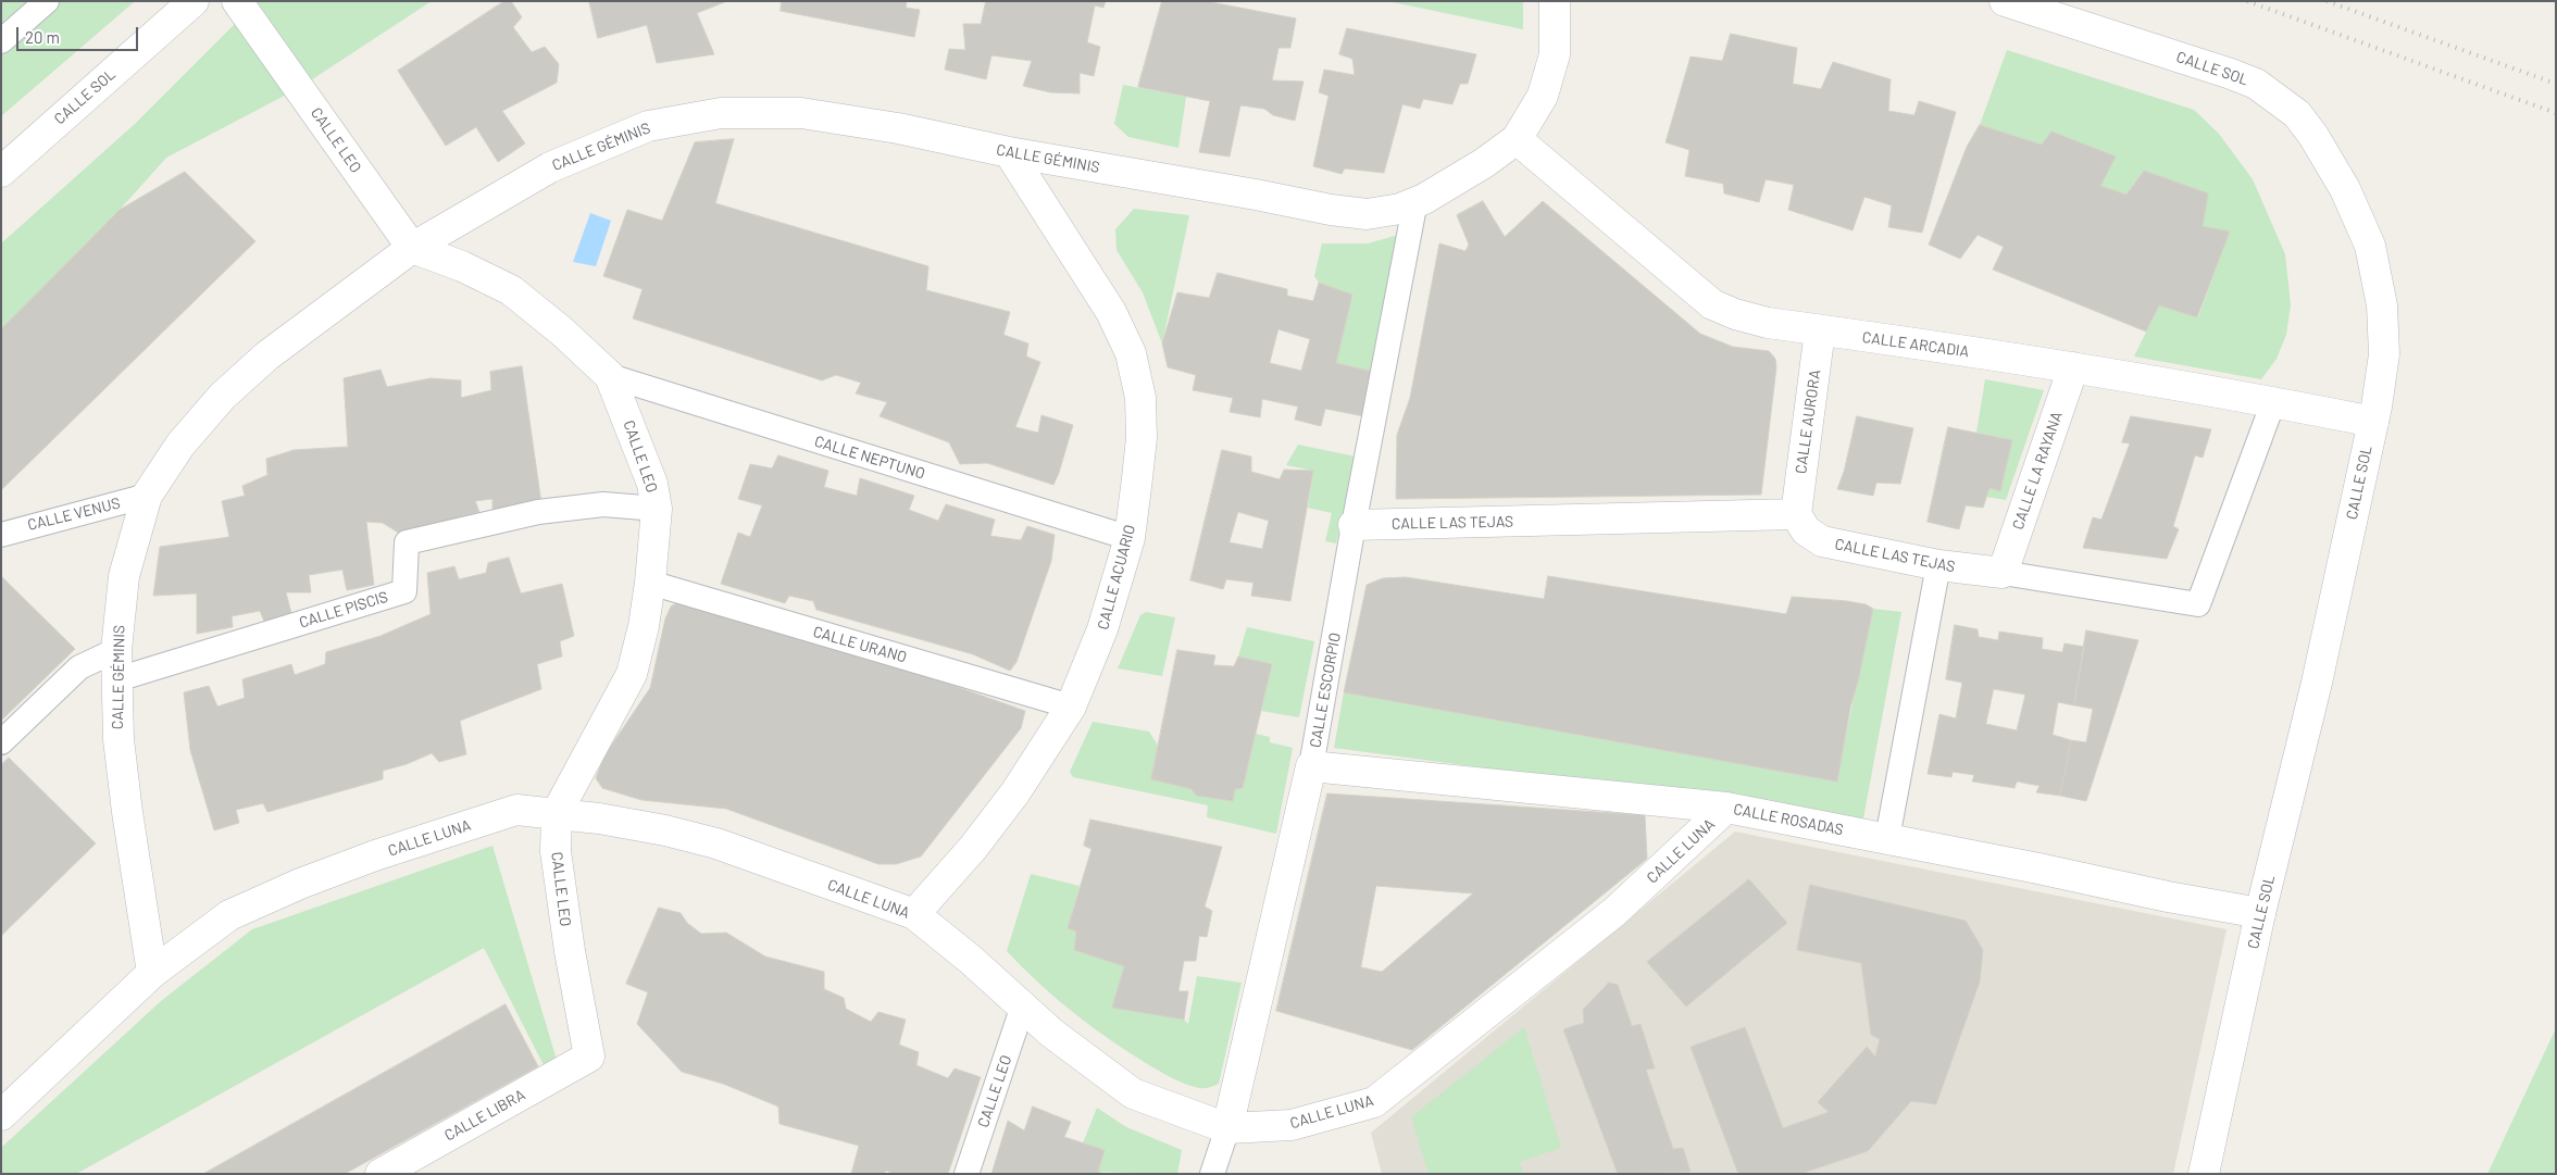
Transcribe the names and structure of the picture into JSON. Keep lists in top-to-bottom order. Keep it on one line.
{"streets":{"street":["CALLE SOL","CALLE LEO","CALLE GÉMINIS","CALLE ARCADIA","CALLE AURORA","CALLE NEPTUNO","CALLE LA RAYANA","CALLE VENUS","CALLE LAS TEJAS","CALLE ACUARIO","CALLE PISCIS","CALLE URANO","CALLE ESCORPIO","CALLE ROSADAS","CALLE LUNA","CALLE LIBRA"]},"crossings":[["CALLE SOL","CALLE ARCADIA"],["CALLE SOL","CALLE ROSADAS"],["CALLE LEO","CALLE GÉMINIS"],["CALLE LEO","CALLE NEPTUNO"],["CALLE LEO","CALLE PISCIS"],["CALLE LEO","CALLE URANO"],["CALLE LEO","CALLE LUNA"],["CALLE LEO","CALLE LIBRA"],["CALLE GÉMINIS","CALLE ARCADIA"],["CALLE GÉMINIS","CALLE VENUS"],["CALLE GÉMINIS","CALLE ACUARIO"],["CALLE GÉMINIS","CALLE PISCIS"],["CALLE GÉMINIS","CALLE ESCORPIO"],["CALLE GÉMINIS","CALLE LUNA"],["CALLE ARCADIA","CALLE AURORA"],["CALLE ARCADIA","CALLE LA RAYANA"],["CALLE ARCADIA","CALLE LAS TEJAS"],["CALLE AURORA","CALLE LAS TEJAS"],["CALLE NEPTUNO","CALLE ACUARIO"],["CALLE LA RAYANA","CALLE LAS TEJAS"],["CALLE LAS TEJAS","CALLE ESCORPIO"],["CALLE ACUARIO","CALLE URANO"],["CALLE ACUARIO","CALLE LUNA"],["CALLE ESCORPIO","CALLE ROSADAS"],["CALLE ESCORPIO","CALLE LUNA"],["CALLE ROSADAS","CALLE LUNA"]],"scale_bar":"20 m"}
